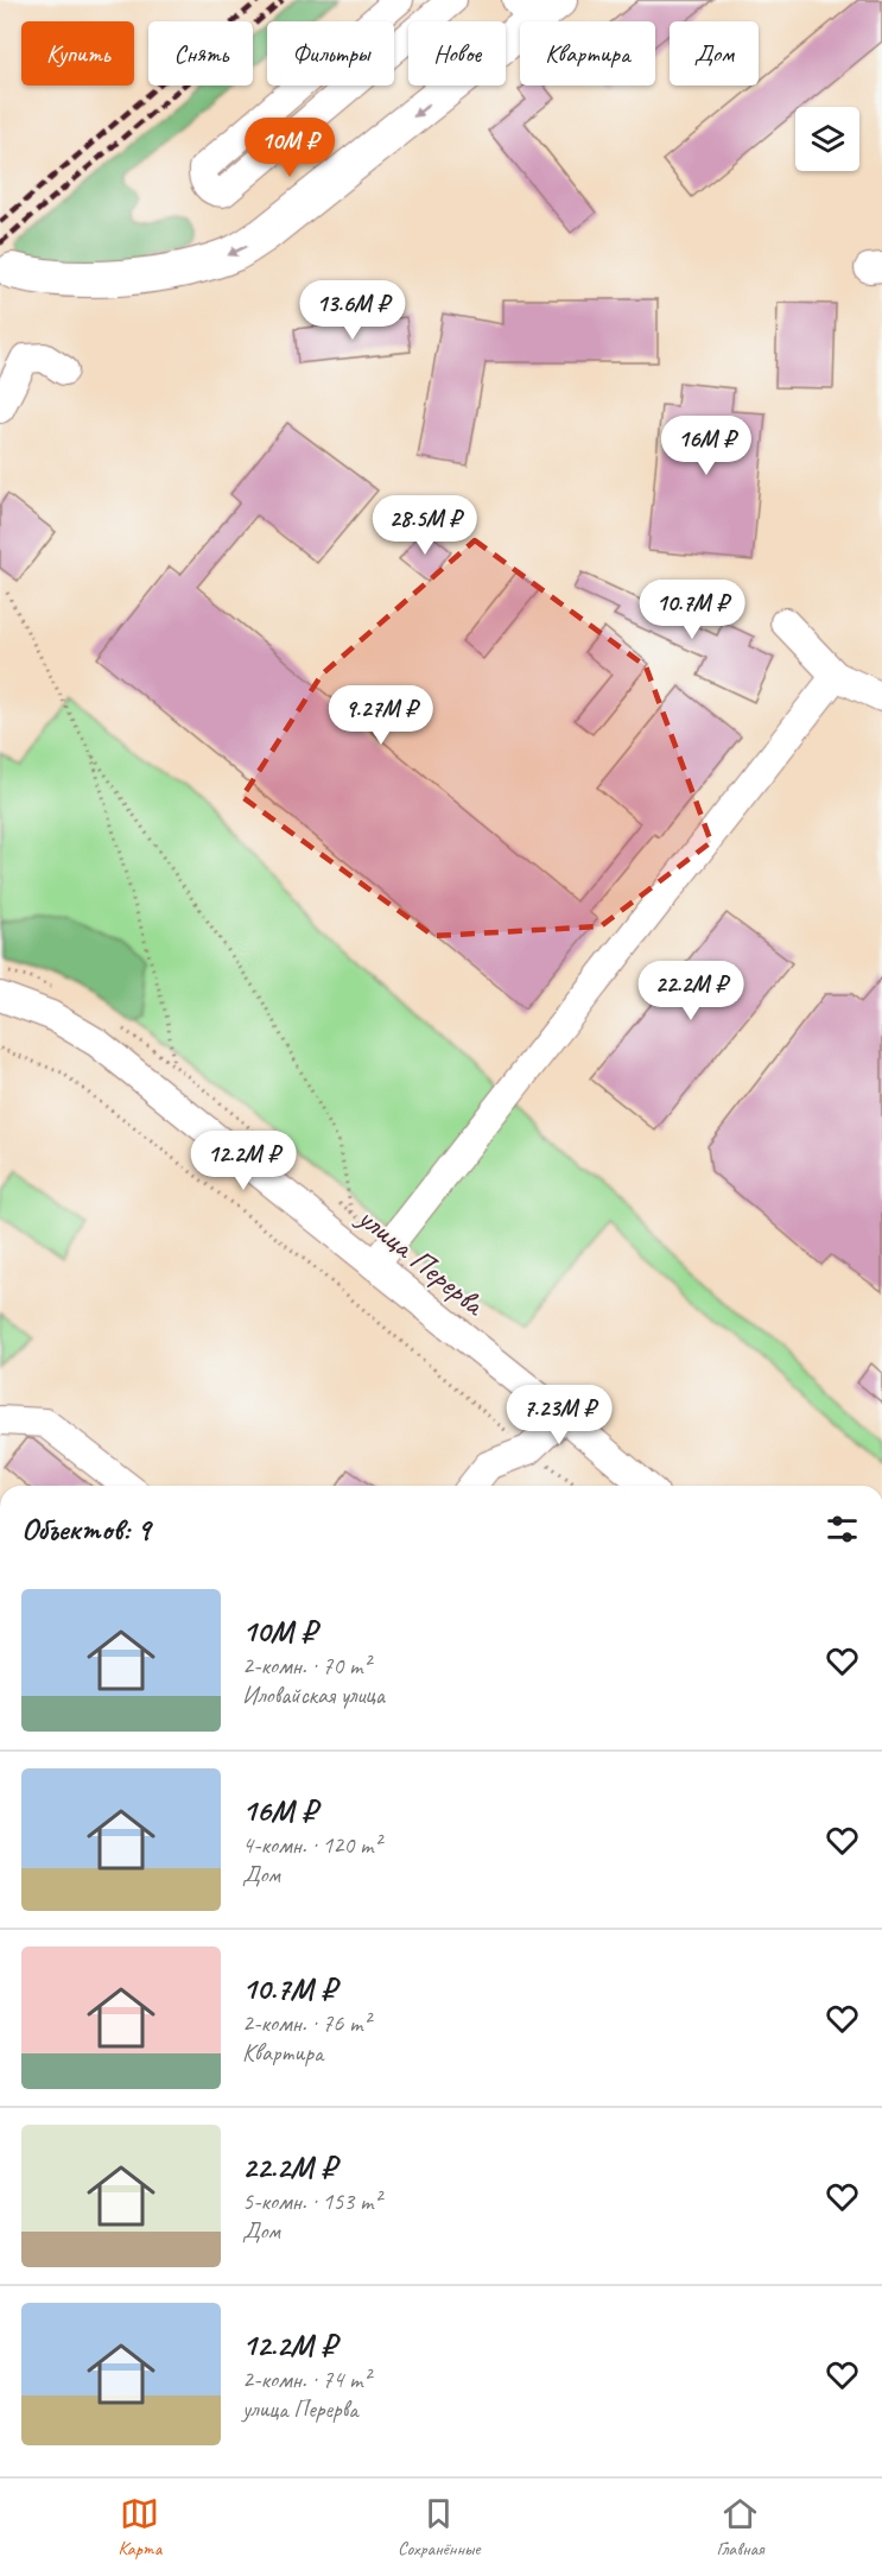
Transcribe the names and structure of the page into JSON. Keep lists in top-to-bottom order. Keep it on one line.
{"streets":{"street":["улица Перерва"]},"page":{"chip":["Купить","Снять","Фильтры","Новое","Квартира","Дом"],"price":["10M ₽","13.6M ₽","16M ₽","28.5M ₽","10.7M ₽","9.27M ₽","22.2M ₽","12.2M ₽","7.23M ₽"],"heading":"Объектов: 9","list":[{"name":"10M ₽","note":"2-комн. · 70 m² · Иловайская улица"},{"name":"16M ₽","note":"4-комн. · 120 m² · Дом"},{"name":"10.7M ₽","note":"2-комн. · 76 m² · Квартира"},{"name":"22.2M ₽","note":"5-комн. · 153 m² · Дом"},{"name":"12.2M ₽","note":"2-комн. · 74 m² · улица Перерва"}],"tabs":["Карта","Сохранённые","Главная"]}}
